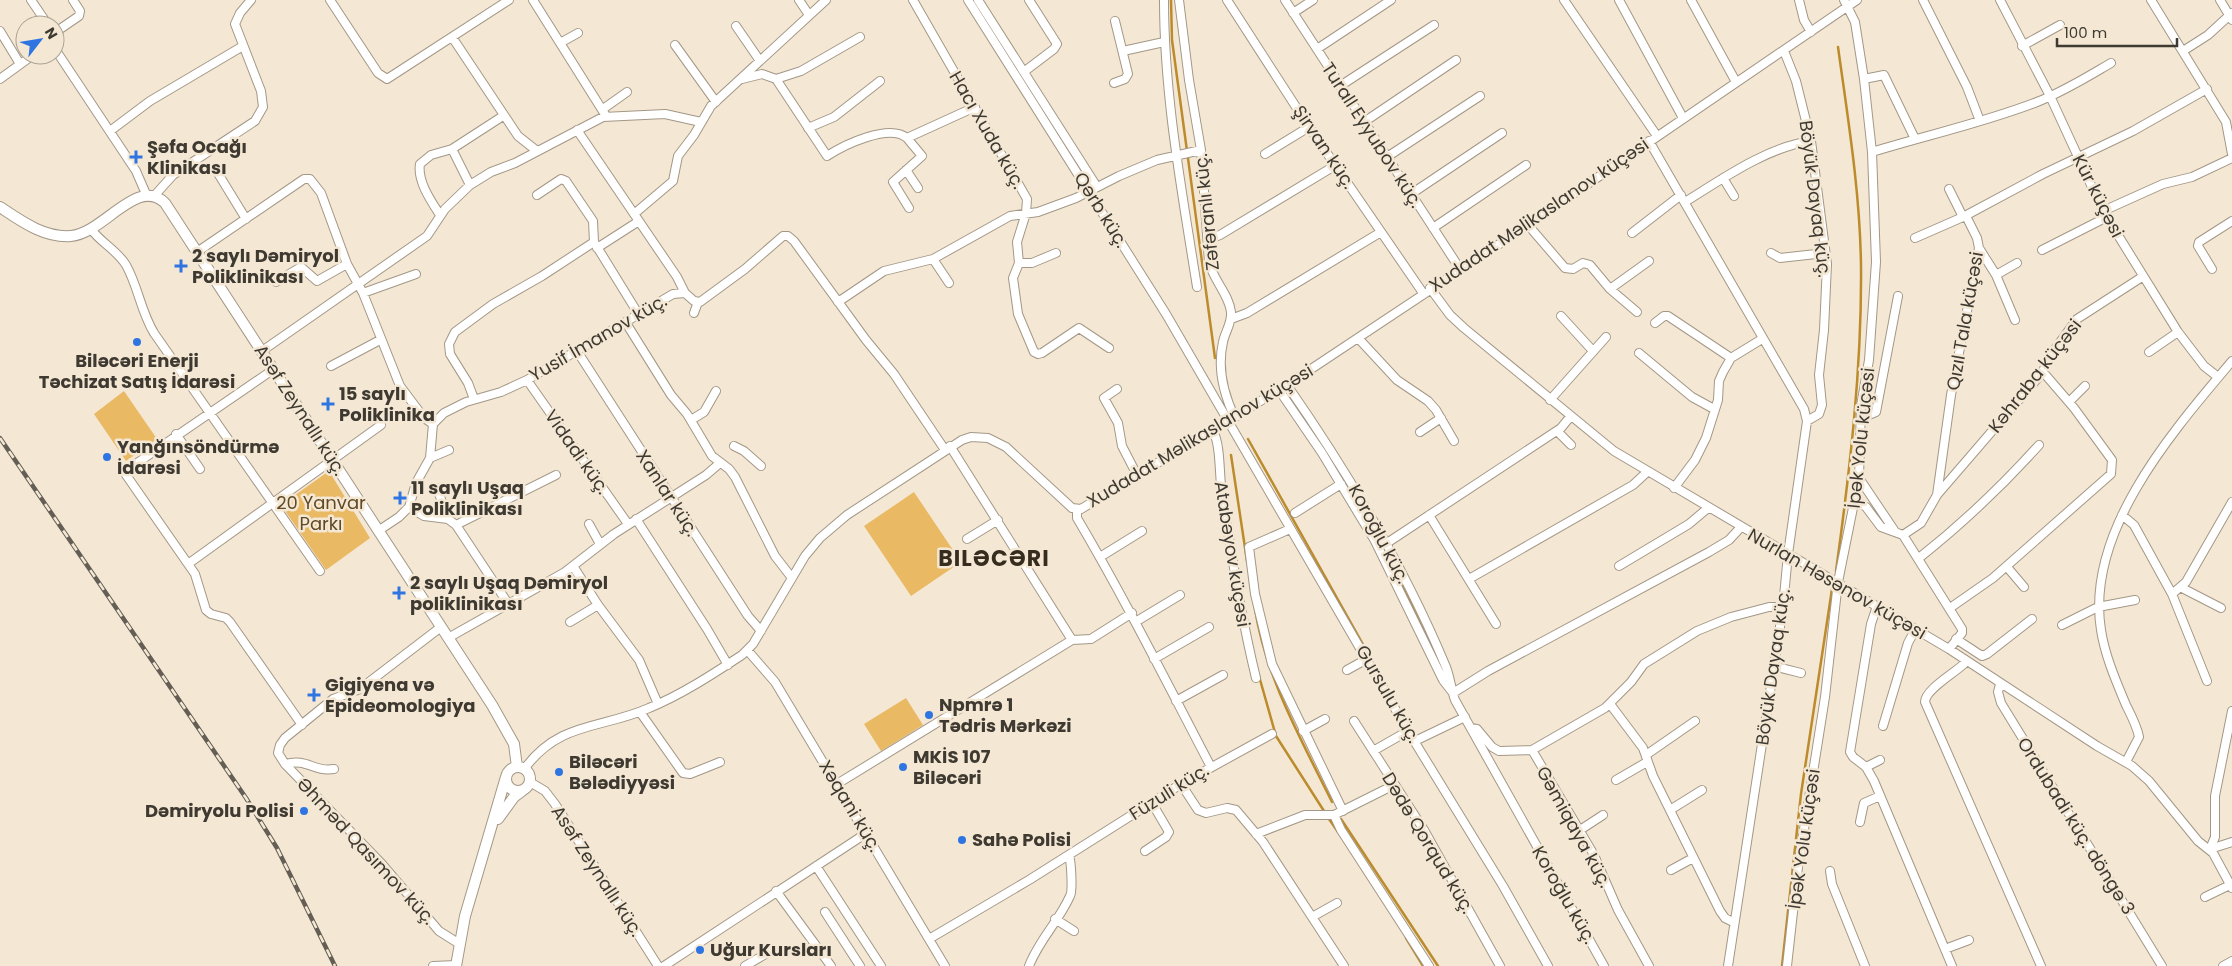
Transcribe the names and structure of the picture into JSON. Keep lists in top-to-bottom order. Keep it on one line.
{"streets":{"main road":["Asəf Zeynallı küç."],"street":["Hacı Xuda küç.","Turall Eyyubov küç.","Şirvan küç.","Kür küçəsi","Böyük Dayaq küç.","Qərb küç.","Zəfəranlı küç.","Xudadat Məlikaslanov küçəsi","Qızıl Tala küçəsi","Yusif İmanov küç.","Kəhraba küçəsi","İpək Yolu küçəsi","Vidadi küç.","Xanlar küç.","Koroğlu küç.","Atabəyov küçəsi","Nurlan Həsənov küçəsi","Gursulu küç.","Füzuli küç.","Xəqani küç.","Ordubadi küç. döngə 3","Gəmiqaya küç.","Dədə Qorqud küç.","Əhməd Qasımov küç."]},"crossings":[["Turall Eyyubov küç.","Xudadat Məlikaslanov küçəsi"],["Şirvan küç.","Xudadat Məlikaslanov küçəsi"],["Kür küçəsi","Kəhraba küçəsi"],["Böyük Dayaq küç.","Xudadat Məlikaslanov küçəsi"],["Böyük Dayaq küç.","Nurlan Həsənov küçəsi"],["Qərb küç.","Xudadat Məlikaslanov küçəsi"],["Qərb küç.","Gursulu küç."],["Xudadat Məlikaslanov küçəsi","Asəf Zeynallı küç."],["Xudadat Məlikaslanov küçəsi","İpək Yolu küçəsi"],["Xudadat Məlikaslanov küçəsi","Xanlar küç."],["Xudadat Məlikaslanov küçəsi","Koroğlu küç."],["Xudadat Məlikaslanov küçəsi","Atabəyov küçəsi"],["Xudadat Məlikaslanov küçəsi","Nurlan Həsənov küçəsi"],["Xudadat Məlikaslanov küçəsi","Gursulu küç."],["Xudadat Məlikaslanov küçəsi","Xəqani küç."],["Qızıl Tala küçəsi","Kəhraba küçəsi"],["Yusif İmanov küç.","Vidadi küç."],["Yusif İmanov küç.","Xanlar küç."],["İpək Yolu küçəsi","Nurlan Həsənov küçəsi"],["Koroğlu küç.","Gəmiqaya küç."],["Nurlan Həsənov küçəsi","Ordubadi küç. döngə 3"],["Füzuli küç.","Xəqani küç."]],"districts":["BILƏCƏRI"],"parks":["20 Yanvar Parkı"],"places":{"health":["Şəfa Ocağı Klinikası","2 saylı Dəmiryol Poliklinikası","15 saylı Poliklinika","11 saylı Uşaq Poliklinikası","2 saylı Uşaq Dəmiryol poliklinikası","Gigiyena və Epideomologiya"],"other":["Biləcəri Enerji Təchizat Satış İdarəsi","Yanğınsöndürmə İdarəsi","Npmrə 1 Tədris Mərkəzi","MKİS 107 Biləcəri","Biləcəri Bələdiyyəsi","Dəmiryolu Polisi","Sahə Polisi","Uğur Kursları"]},"scale_bar":"100 m","north":"top right"}
